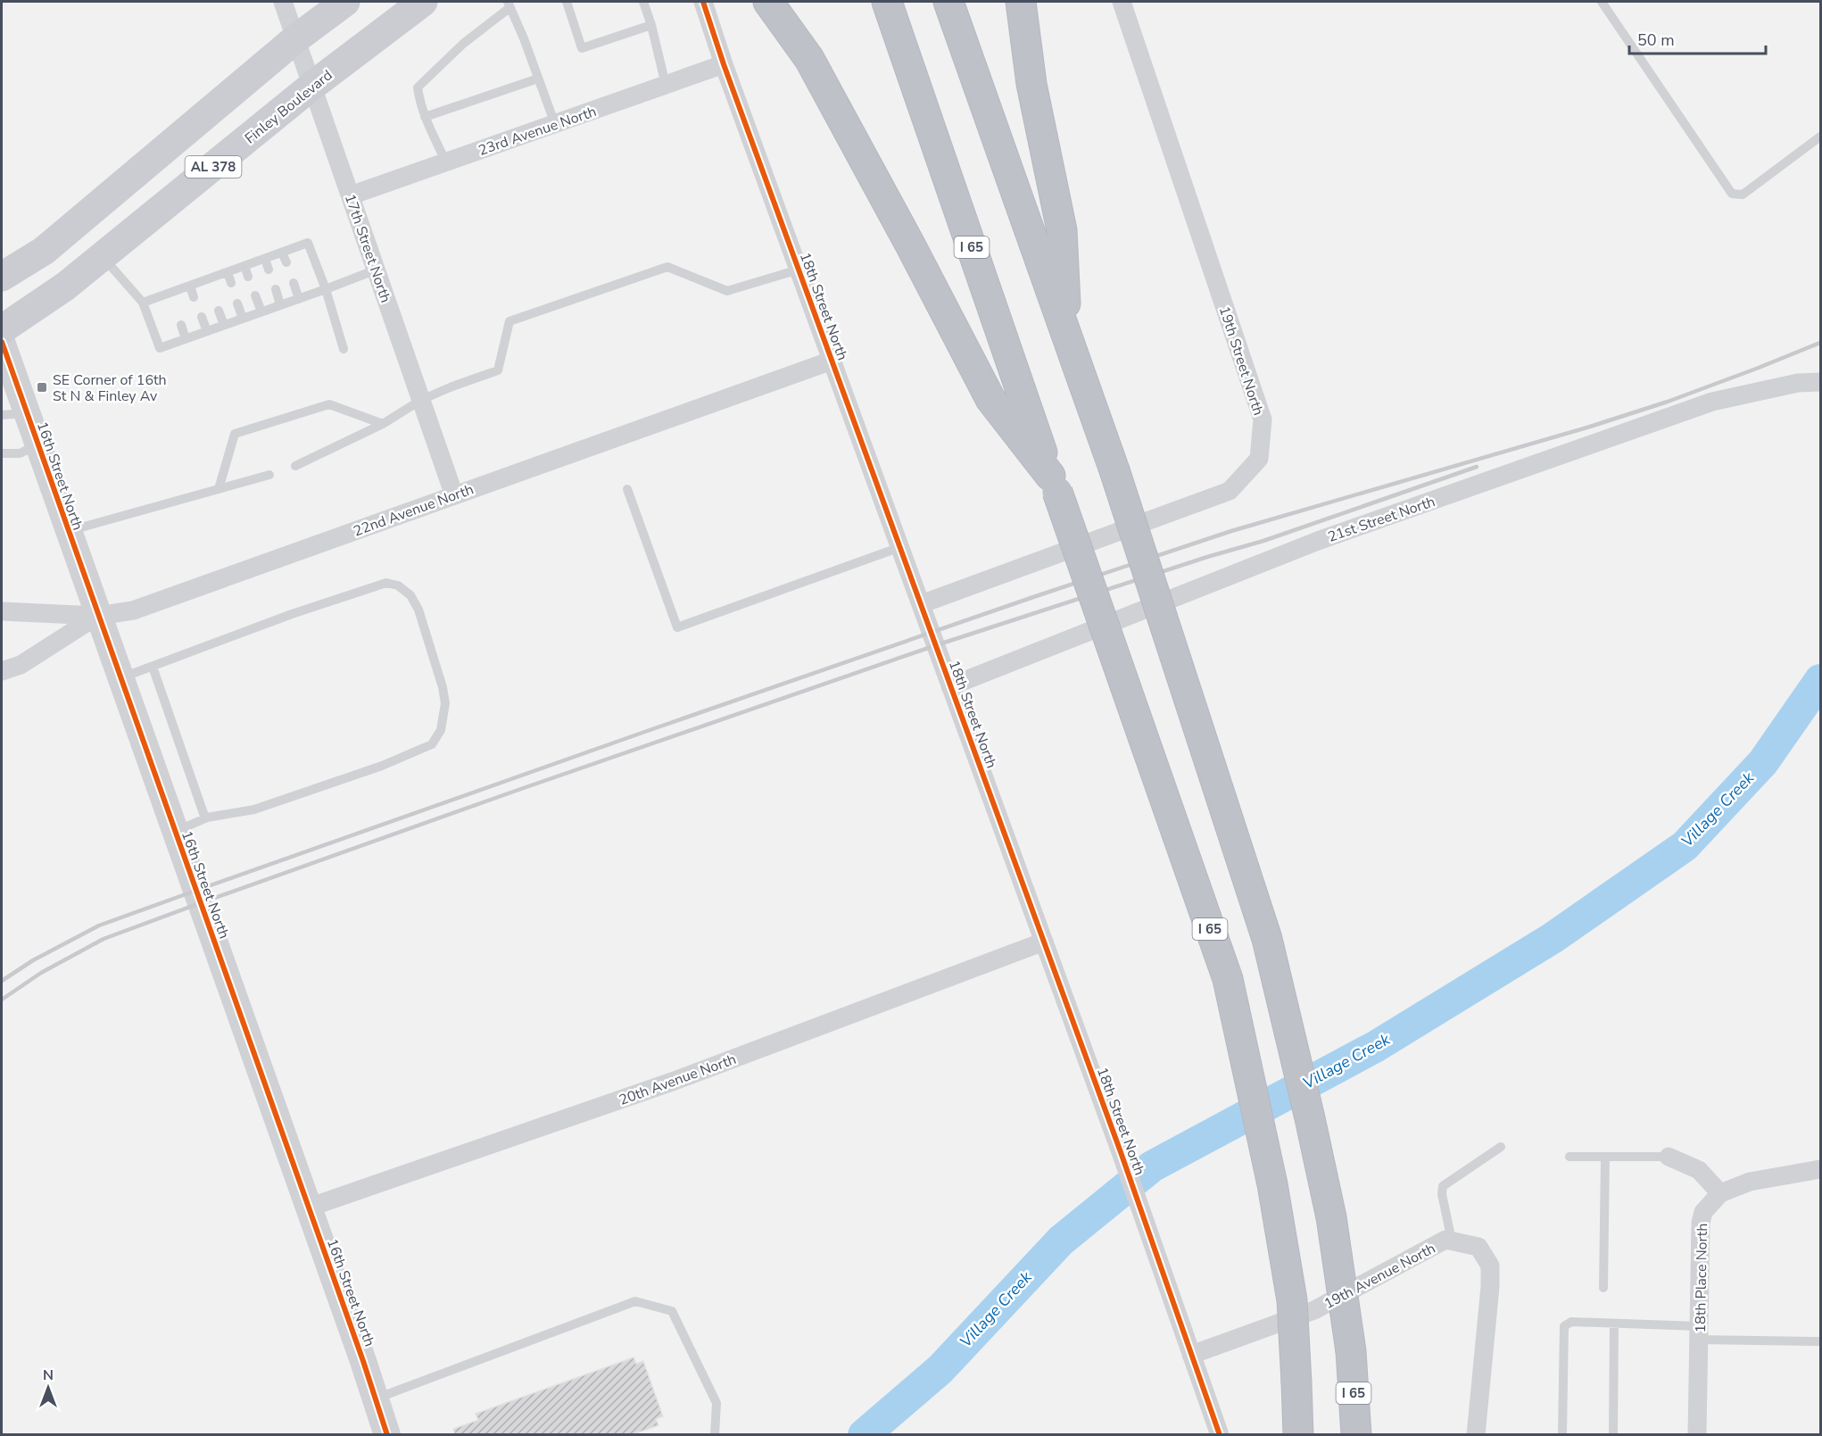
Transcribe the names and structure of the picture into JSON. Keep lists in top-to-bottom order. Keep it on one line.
{"streets":{"highway":["I 65"],"main road":["Finley Boulevard","AL 378"],"street":["23rd Avenue North","17th Street North","18th Street North","19th Street North","16th Street North","22nd Avenue North","21st Street North","20th Avenue North","19th Avenue North","18th Place North"]},"crossings":[["Finley Boulevard","17th Street North"],["23rd Avenue North","17th Street North"],["23rd Avenue North","18th Street North"],["AL 378","17th Street North"],["17th Street North","22nd Avenue North"],["18th Street North","19th Street North"],["18th Street North","22nd Avenue North"],["18th Street North","21st Street North"],["18th Street North","20th Avenue North"],["18th Street North","19th Avenue North"],["16th Street North","22nd Avenue North"],["16th Street North","20th Avenue North"]],"water":["Village Creek"],"places":{"transit":["SE Corner of 16th St N & Finley Av"]},"scale_bar":"50 m","north":"top"}
